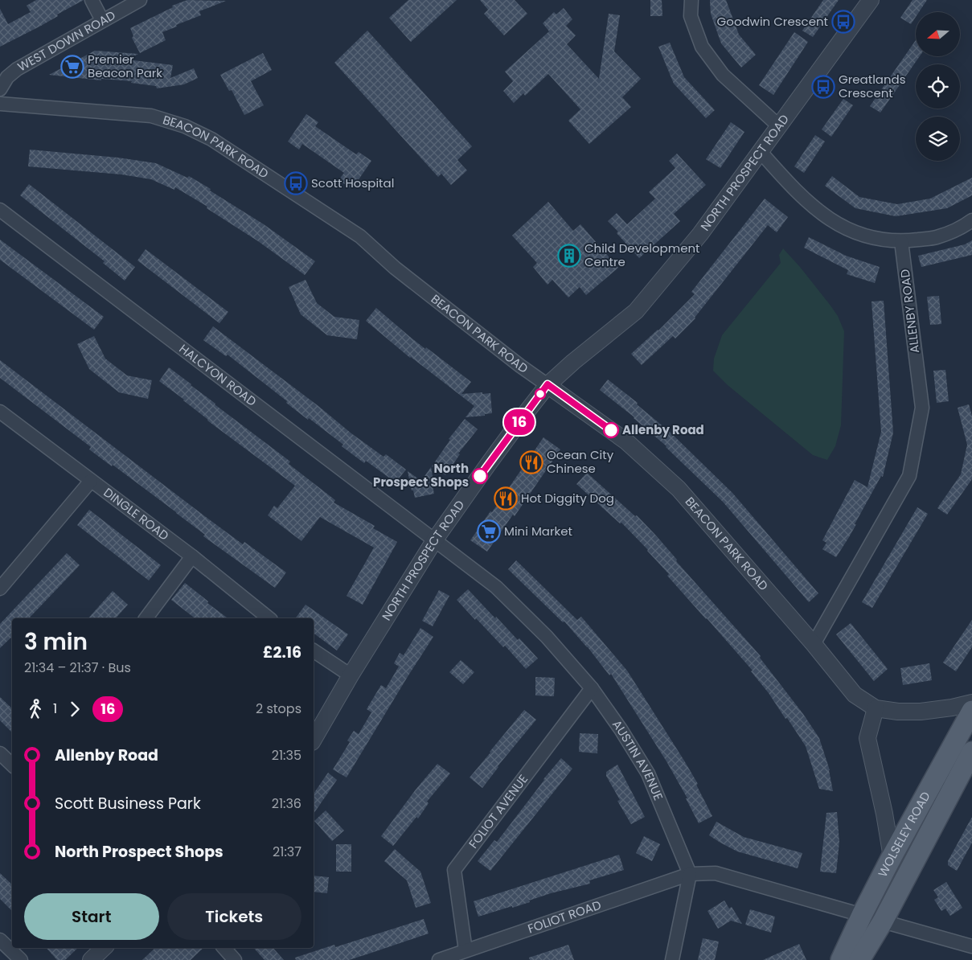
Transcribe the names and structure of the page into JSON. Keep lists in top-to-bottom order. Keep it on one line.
{"streets":{"main road":["WOLSELEY ROAD"],"street":["WEST DOWN ROAD","BEACON PARK ROAD","NORTH PROSPECT ROAD","ALLENBY ROAD","HALCYON ROAD","DINGLE ROAD","AUSTIN AVENUE","FOLIOT AVENUE","FOLIOT ROAD"]},"crossings":[["BEACON PARK ROAD","NORTH PROSPECT ROAD"],["BEACON PARK ROAD","ALLENBY ROAD"],["NORTH PROSPECT ROAD","HALCYON ROAD"],["NORTH PROSPECT ROAD","AUSTIN AVENUE"],["HALCYON ROAD","AUSTIN AVENUE"],["AUSTIN AVENUE","FOLIOT AVENUE"],["AUSTIN AVENUE","FOLIOT ROAD"],["FOLIOT AVENUE","FOLIOT ROAD"]],"places":{"bus stop":["Goodwin Crescent","Greatlands Crescent","Scott Hospital"],"supermarket":["Premier Beacon Park","Mini Market"],"building":["Child Development Centre"],"other":["Allenby Road","North Prospect Shops"],"restaurant":["Ocean City Chinese","Hot Diggity Dog"]},"lines":["bus line 16"],"north":"left","page":{"on_map":"16","heading":["3 min","21:34 – 21:37 · Bus","£2.16"],"legs":["1","16","2 stops"],"list":[{"name":"Allenby Road","value":"21:35"},{"name":"Scott Business Park","value":"21:36"},{"name":"North Prospect Shops","value":"21:37"}],"buttons":["Start","Tickets"]}}
